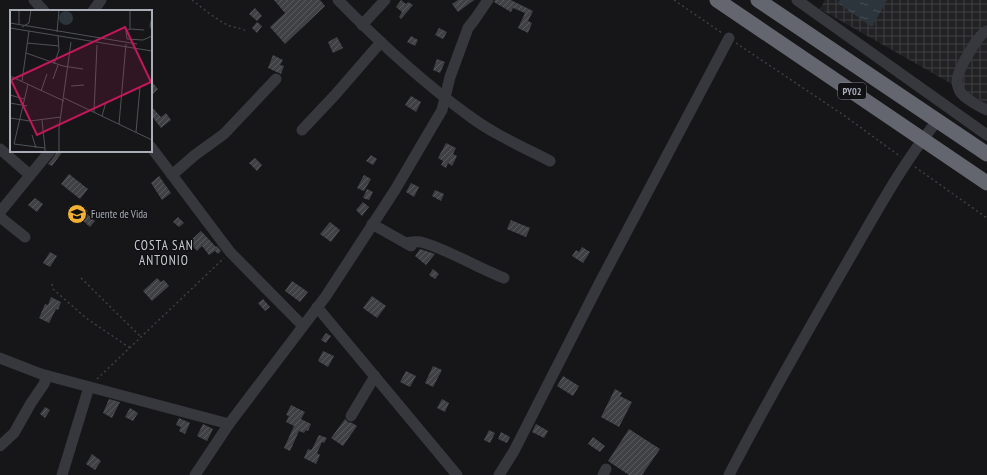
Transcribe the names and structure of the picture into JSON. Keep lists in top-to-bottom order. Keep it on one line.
{"streets":{"highway":["PY02"]},"districts":["COSTA SAN ANTONIO"],"places":{"school or university":["Fuente de Vida"]}}
